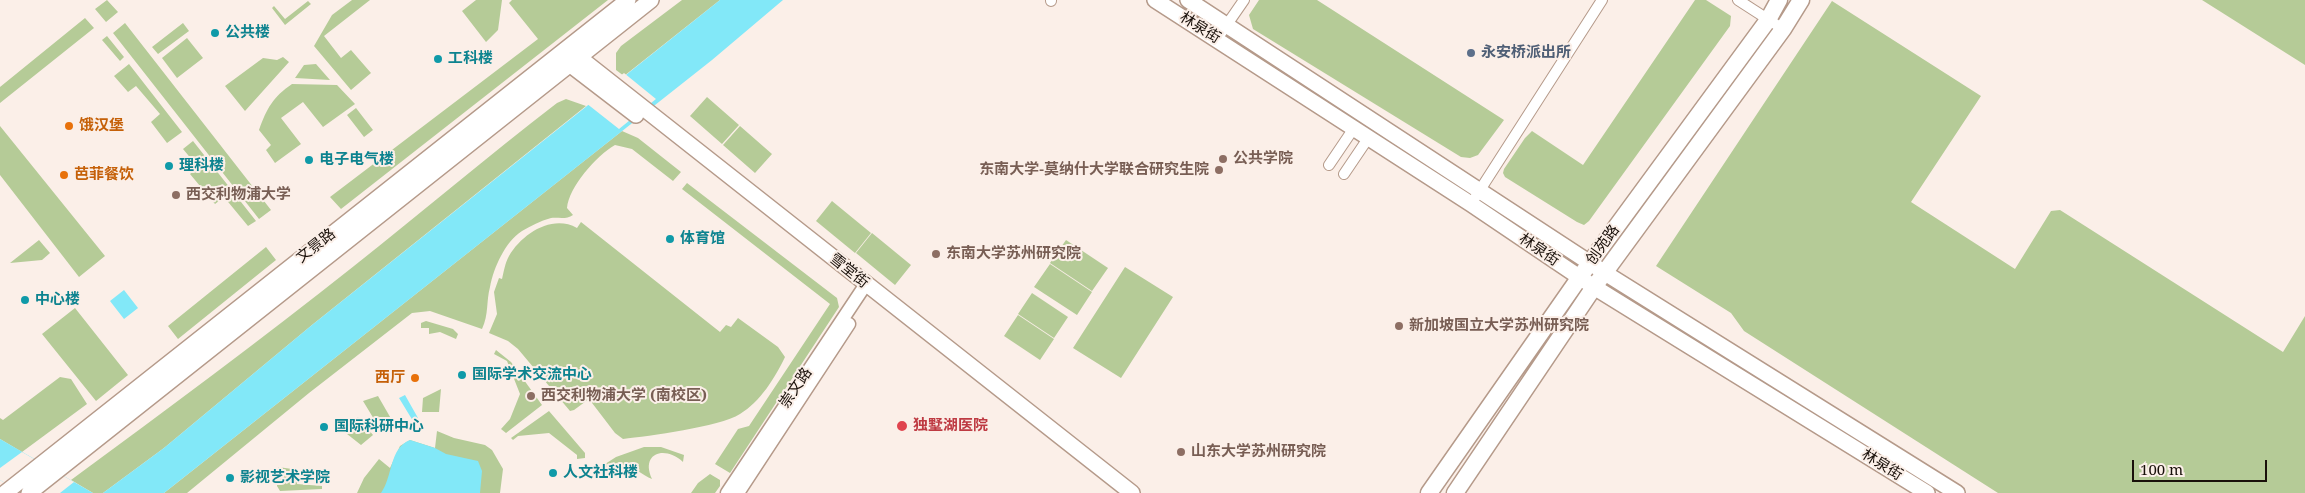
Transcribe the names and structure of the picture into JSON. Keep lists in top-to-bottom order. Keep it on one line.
{"streets":{"main road":["林泉街","创苑路","文景路","雪堂街"],"street":["崇文路"]},"crossings":[["林泉街","创苑路"],["文景路","雪堂街"],["雪堂街","崇文路"]],"places":["公共楼","永安桥派出所","工科楼","饿汉堡","公共学院","电子电气楼","理科楼","东南大学-莫纳什大学联合研究生院","芭菲餐饮","西交利物浦大学","体育馆","东南大学苏州研究院","中心楼","新加坡国立大学苏州研究院","国际学术交流中心","西厅","西交利物浦大学 (南校区)","独墅湖医院","国际科研中心","山东大学苏州研究院","人文社科楼","影视艺术学院"],"scale_bar":"100 m"}
